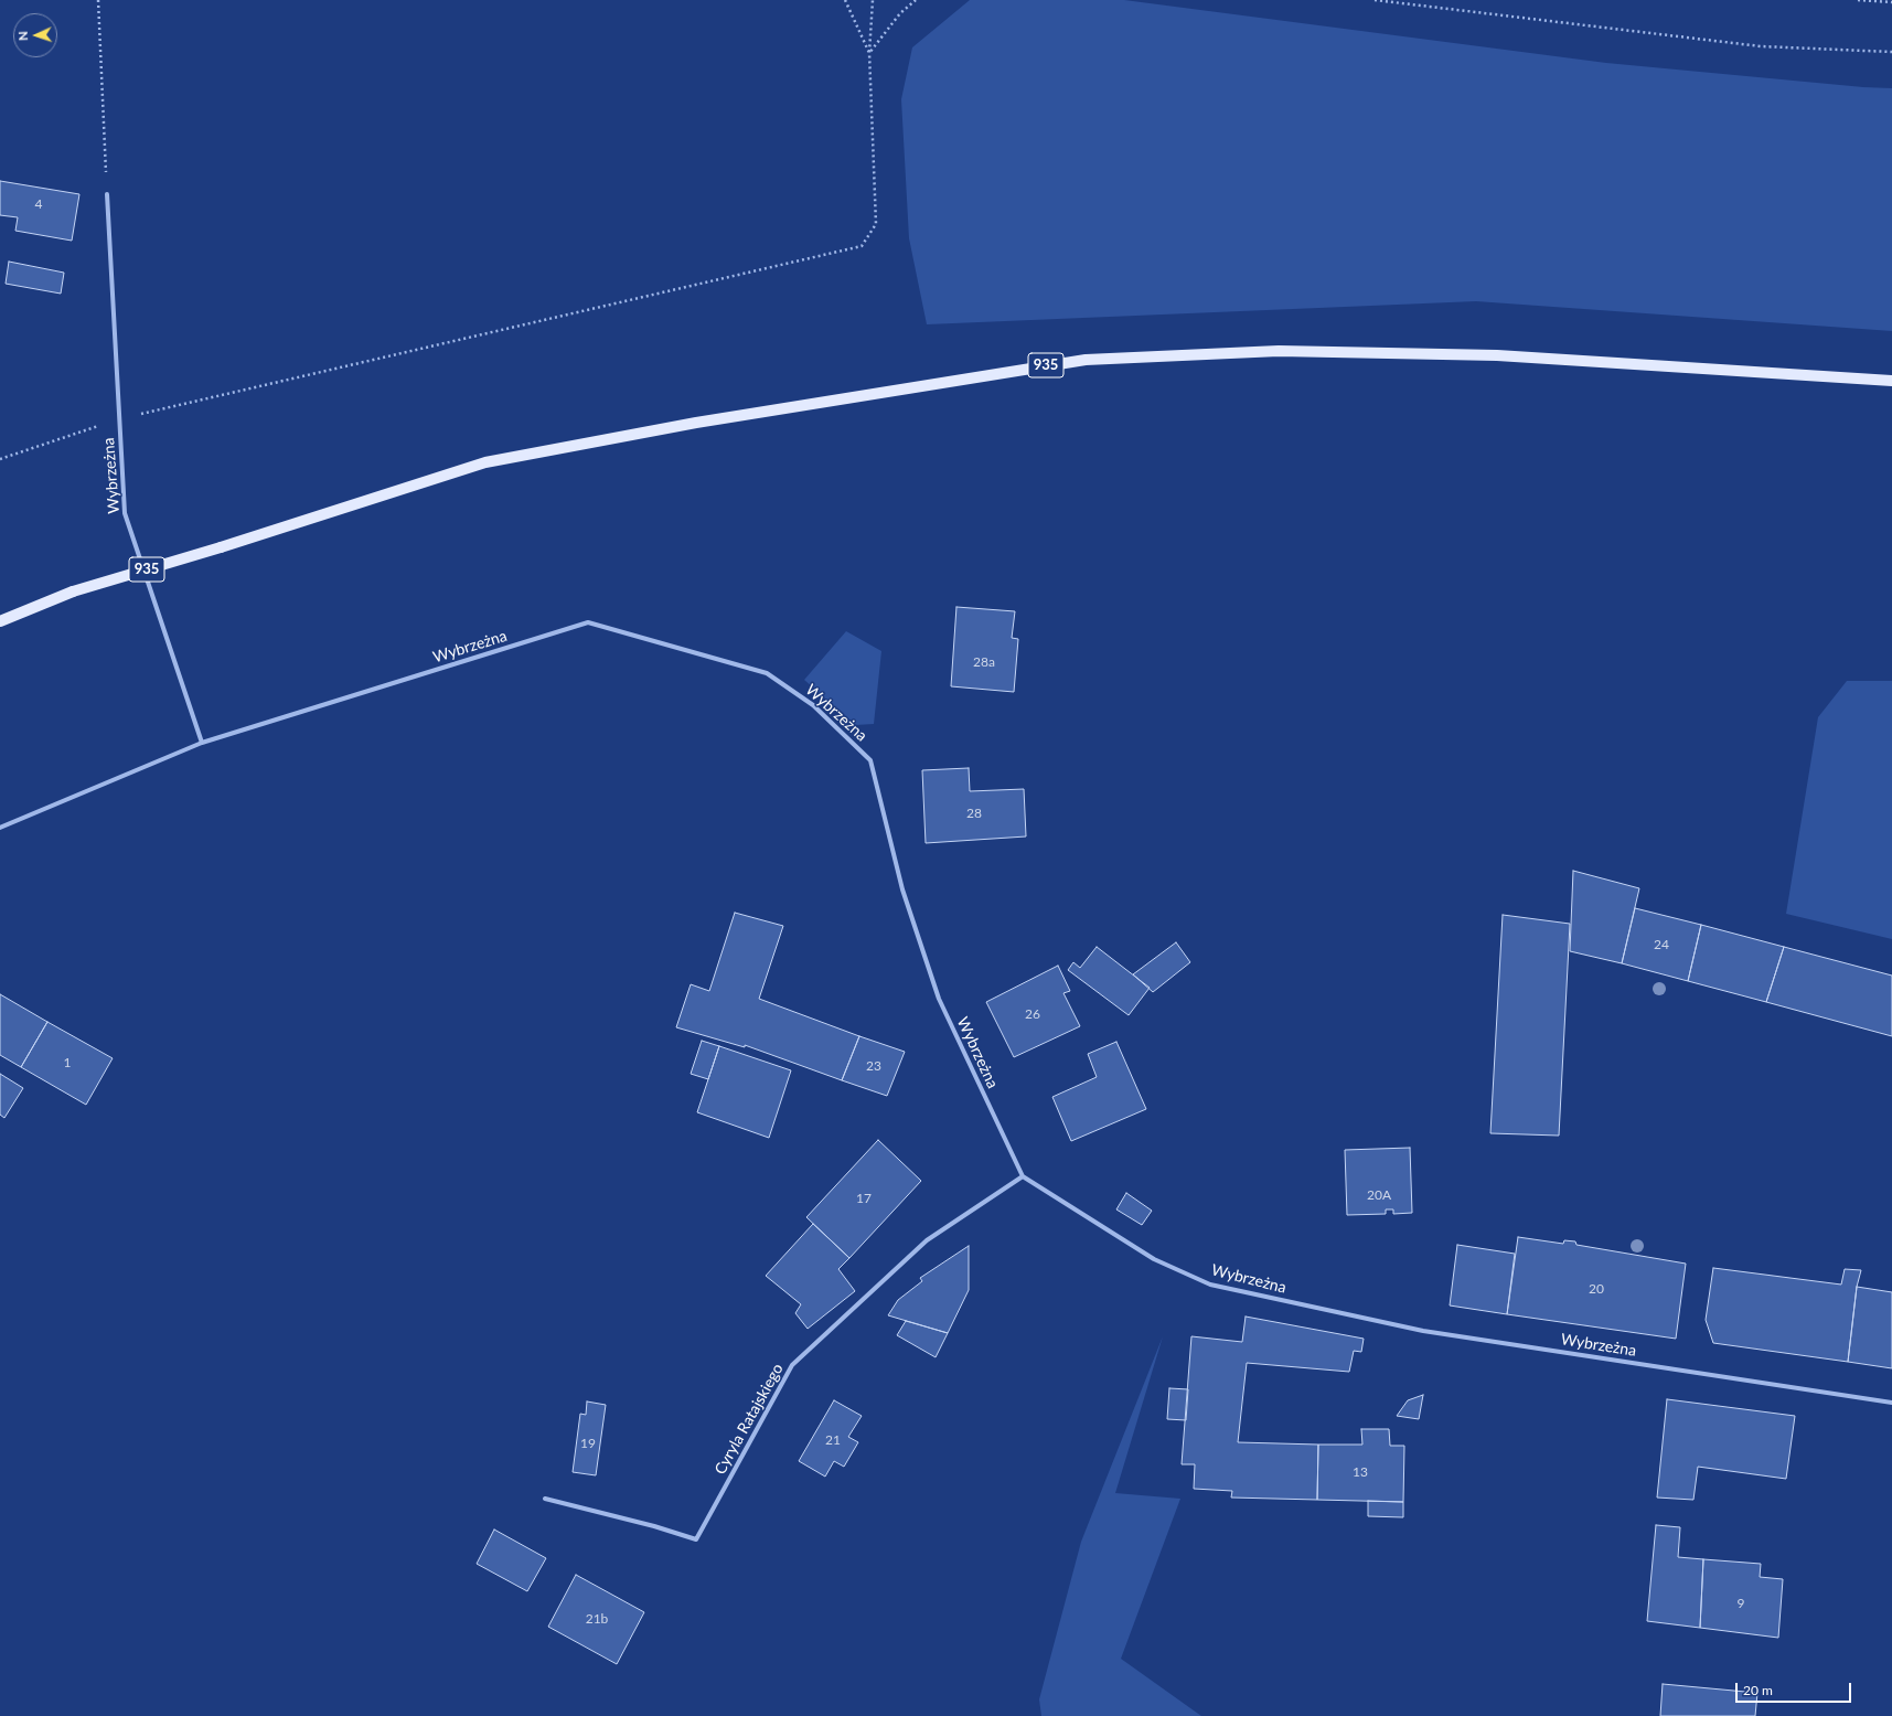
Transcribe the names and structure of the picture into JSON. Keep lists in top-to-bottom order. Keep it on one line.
{"streets":{"main road":["935"],"street":["Wybrzeżna","Cyryla Ratajskiego"]},"crossings":[["Wybrzeżna","Cyryla Ratajskiego"]],"house_numbers":["4","28a","28","24","26","1","23","20A","17","20","21","19","13","9","21b"],"scale_bar":"20 m","north":"left"}
